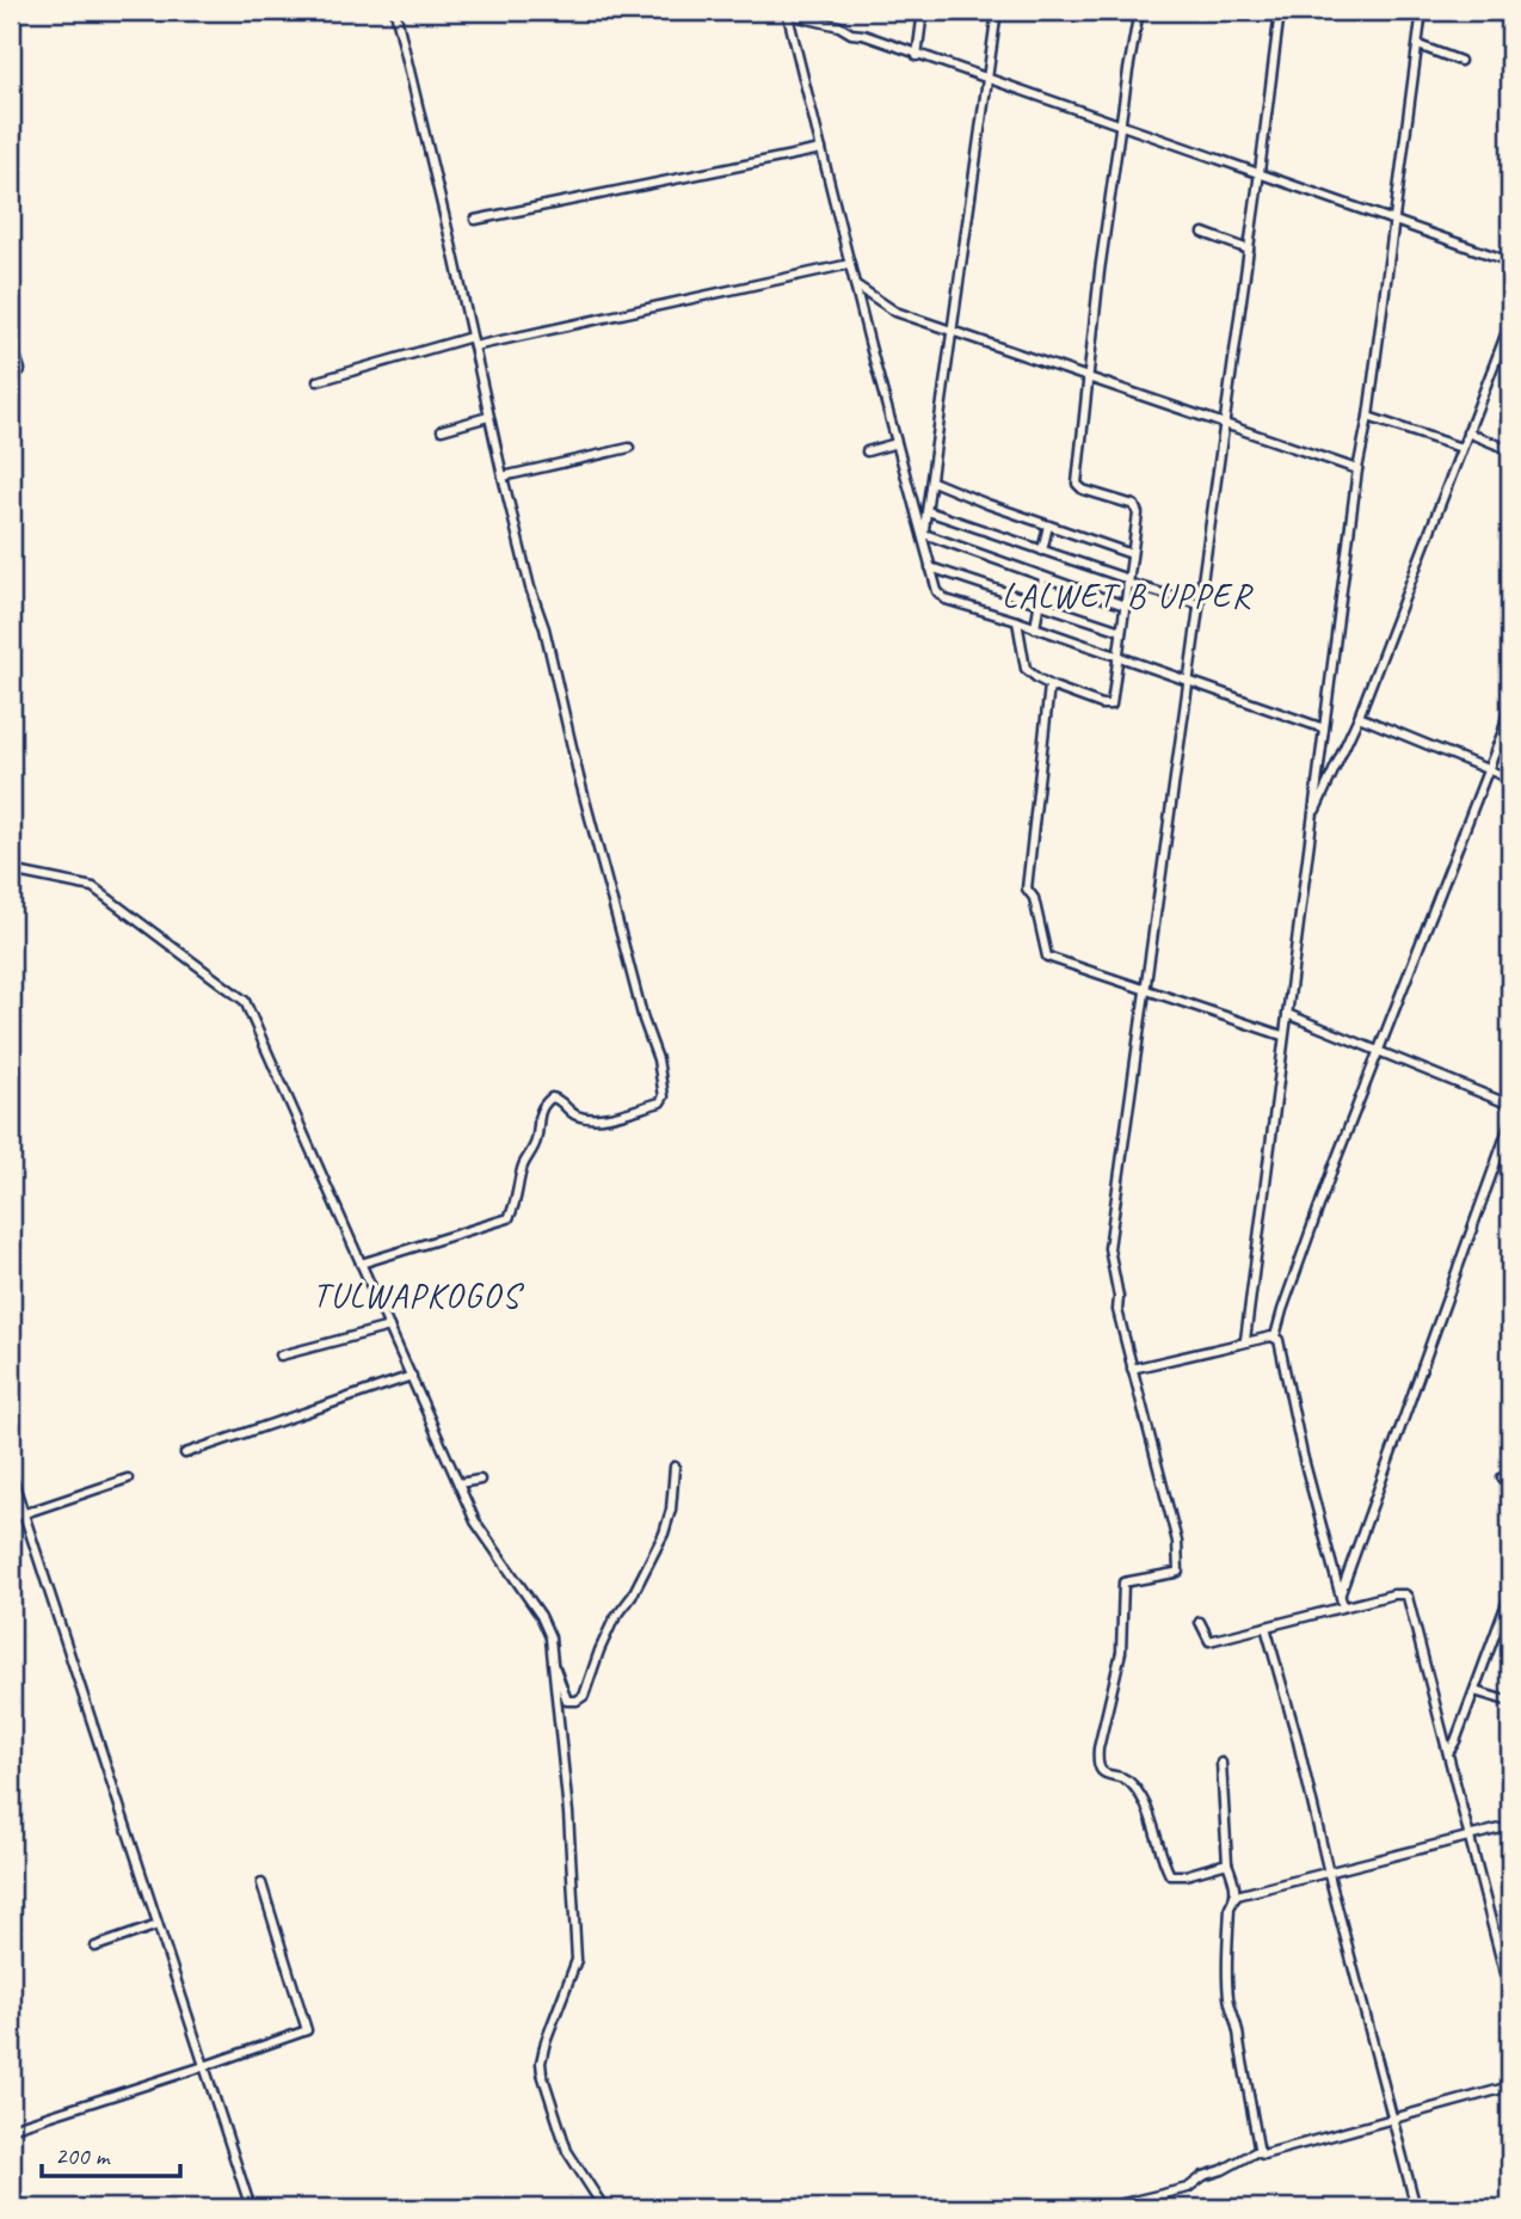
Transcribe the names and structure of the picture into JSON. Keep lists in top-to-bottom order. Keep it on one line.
{"districts":["LALWET B UPPER","TULWAPKOGOS"],"scale_bar":"200 m"}
